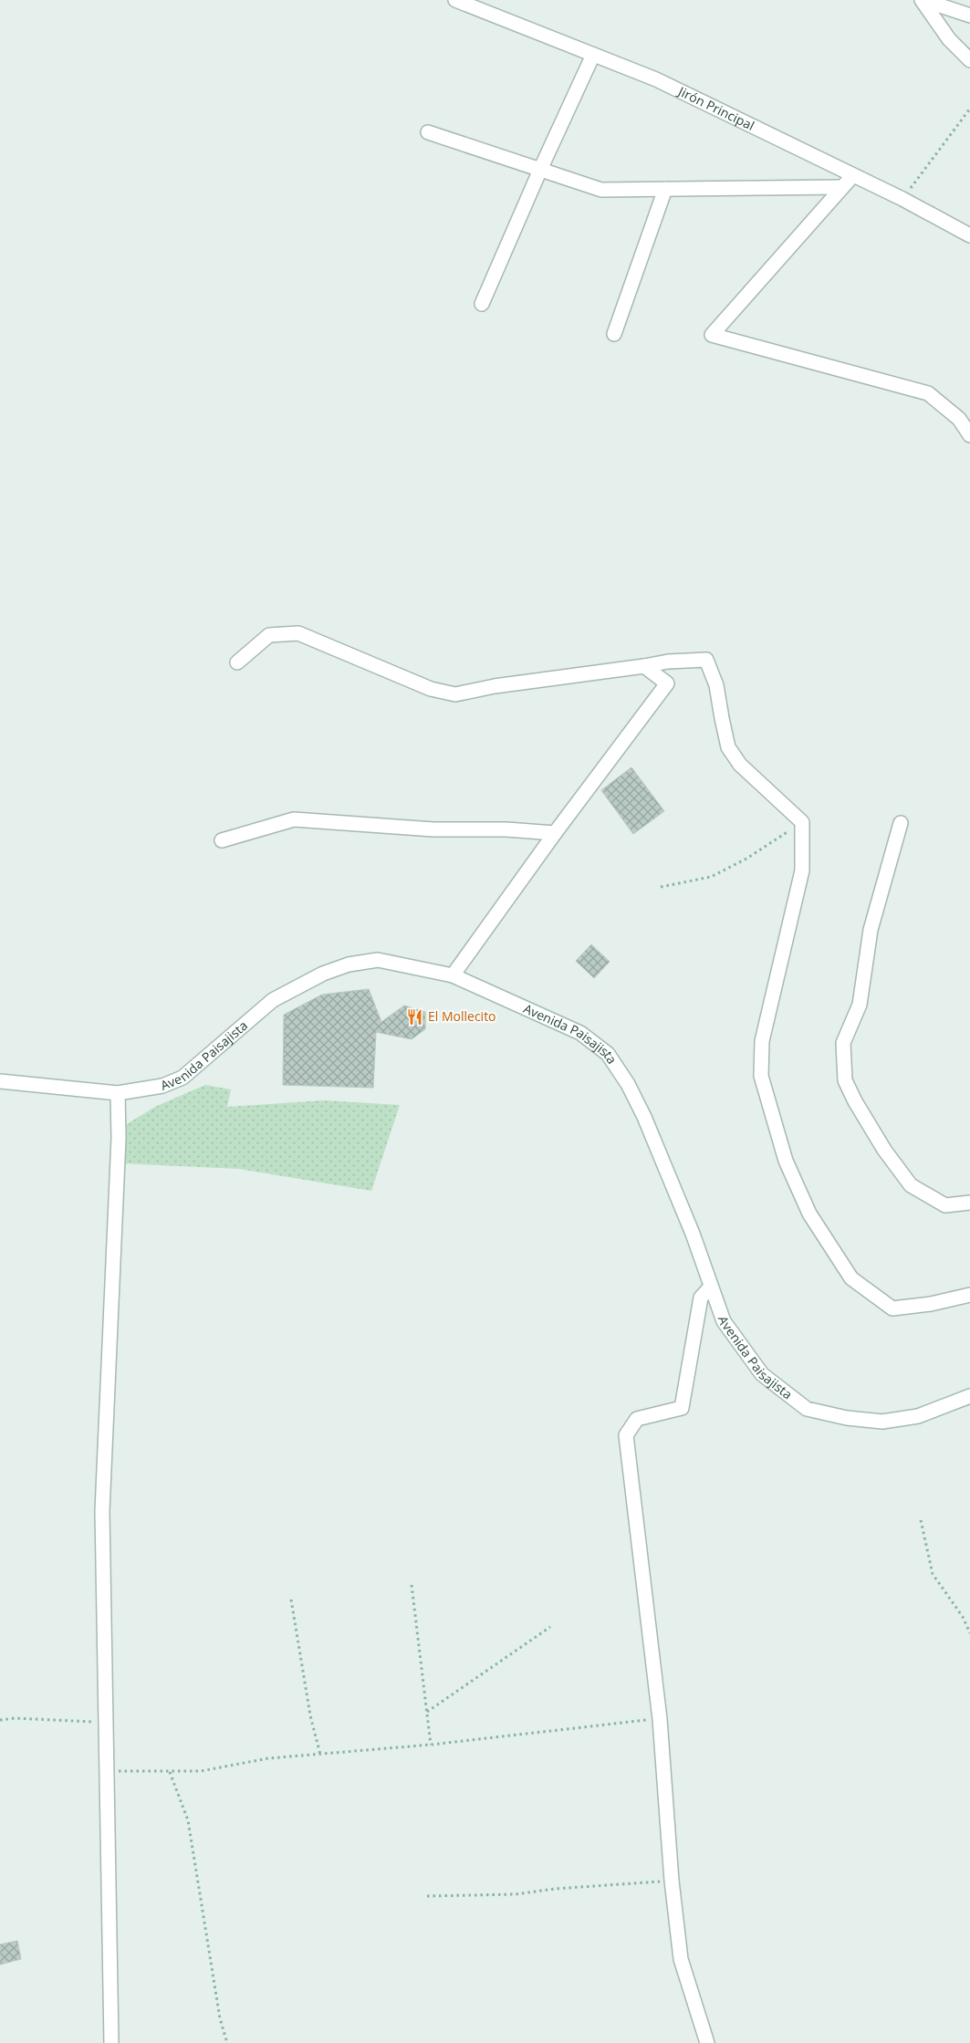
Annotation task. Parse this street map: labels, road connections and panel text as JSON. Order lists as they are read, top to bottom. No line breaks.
{"streets":{"street":["Jirón Principal","Avenida Paisajista"]},"places":{"restaurant":["El Mollecito"]}}
